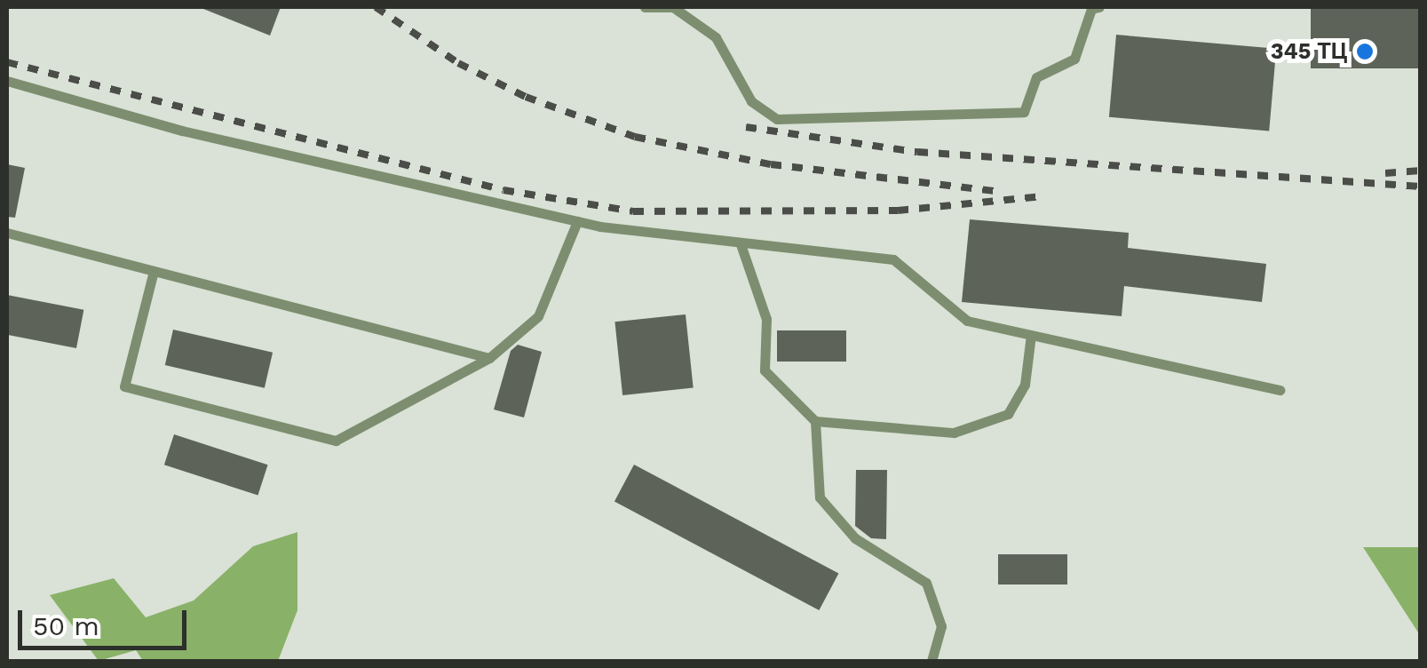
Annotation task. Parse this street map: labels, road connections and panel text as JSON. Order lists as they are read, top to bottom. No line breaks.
{"places":["345 ТЦ"],"scale_bar":"50 m"}
